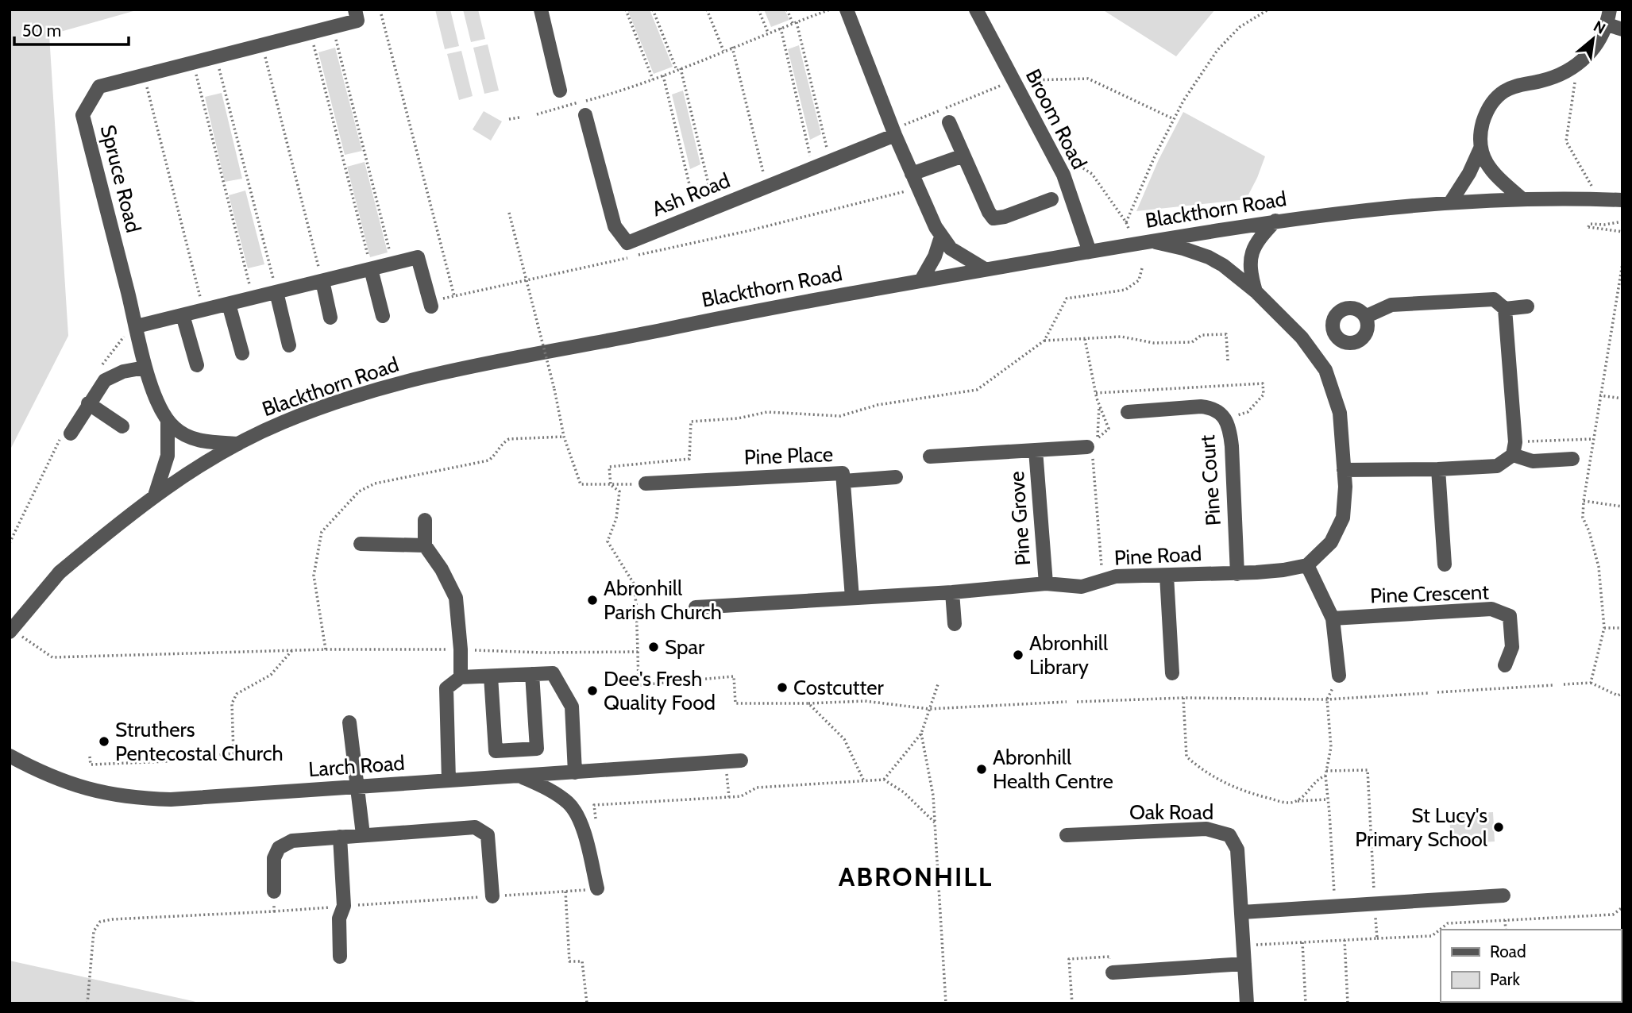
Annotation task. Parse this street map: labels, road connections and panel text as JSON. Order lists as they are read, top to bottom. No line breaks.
{"streets":{"street":["Broom Road","Spruce Road","Ash Road","Blackthorn Road","Pine Place","Pine Court","Pine Grove","Pine Road","Pine Crescent","Larch Road","Oak Road"]},"crossings":[["Broom Road","Blackthorn Road"],["Spruce Road","Blackthorn Road"],["Pine Place","Pine Road"],["Pine Court","Pine Road"],["Pine Grove","Pine Road"]],"districts":["ABRONHILL"],"places":["Abronhill Parish Church","Spar","Abronhill Library","Costcutter","Dee's Fresh Quality Food","Struthers Pentecostal Church","Abronhill Health Centre","St Lucy's Primary School"],"legend":["Road","Park"],"scale_bar":"50 m","north":"top right"}
